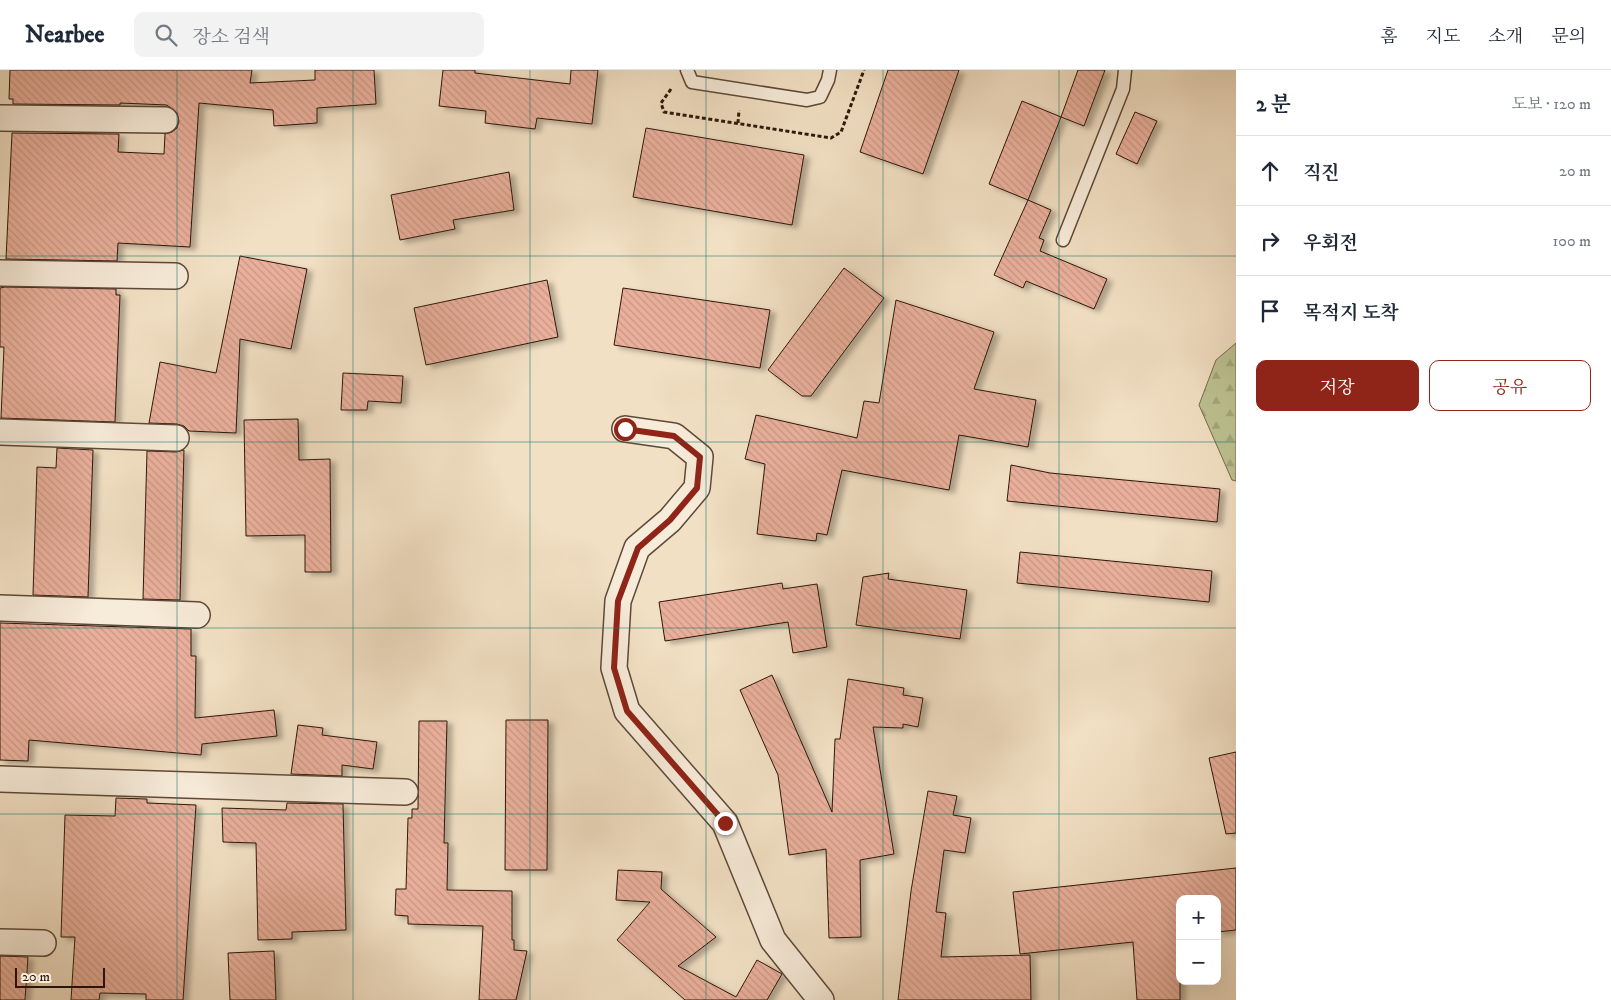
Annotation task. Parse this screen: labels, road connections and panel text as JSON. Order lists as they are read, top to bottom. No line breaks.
{"scale_bar":"20 m","page":{"header":"Nearbee","search":"장소 검색","nav":["홈","지도","소개","문의"],"heading":["2 분","도보 · 120 m"],"list":[["직진","20 m"],["우회전","100 m"],"목적지 도착"],"buttons":["저장","공유"],"map_buttons":["+","−"],"scale":"20 m"}}
